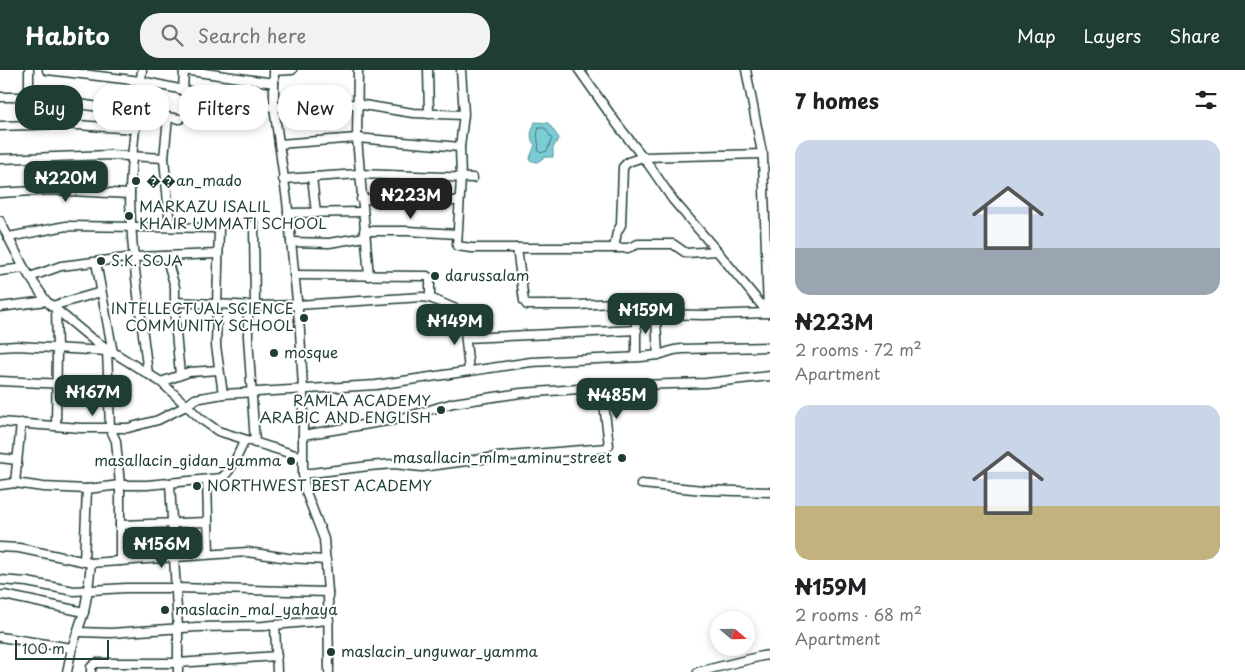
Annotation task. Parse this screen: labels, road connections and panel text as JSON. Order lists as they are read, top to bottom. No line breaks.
{"places":["��an_mado","MARKAZU ISALIL KHAIR UMMATI SCHOOL","S.K. SOJA","darussalam","INTELLECTUAL SCIENCE COMMUNITY SCHOOL","mosque","RAMLA ACADEMY ARABIC AND ENGLISH","masallacin_mlm_aminu_street","masallacin_gidan_yamma","NORTHWEST BEST ACADEMY","maslacin_mal_yahaya","maslacin_unguwar_yamma"],"scale_bar":"100 m","north":"right","page":{"header":"Habito","search":"Search here","nav":["Map","Layers","Share"],"heading":"7 homes","chip":["Buy","Rent","Filters","New"],"list":[{"name":"₦223M","note":"2 rooms · 72 m² · Apartment"},{"name":"₦159M","note":"2 rooms · 68 m² · Apartment"}],"price":["₦220M","₦223M","₦159M","₦149M","₦167M","₦485M","₦156M"],"scale":"100 m"}}
